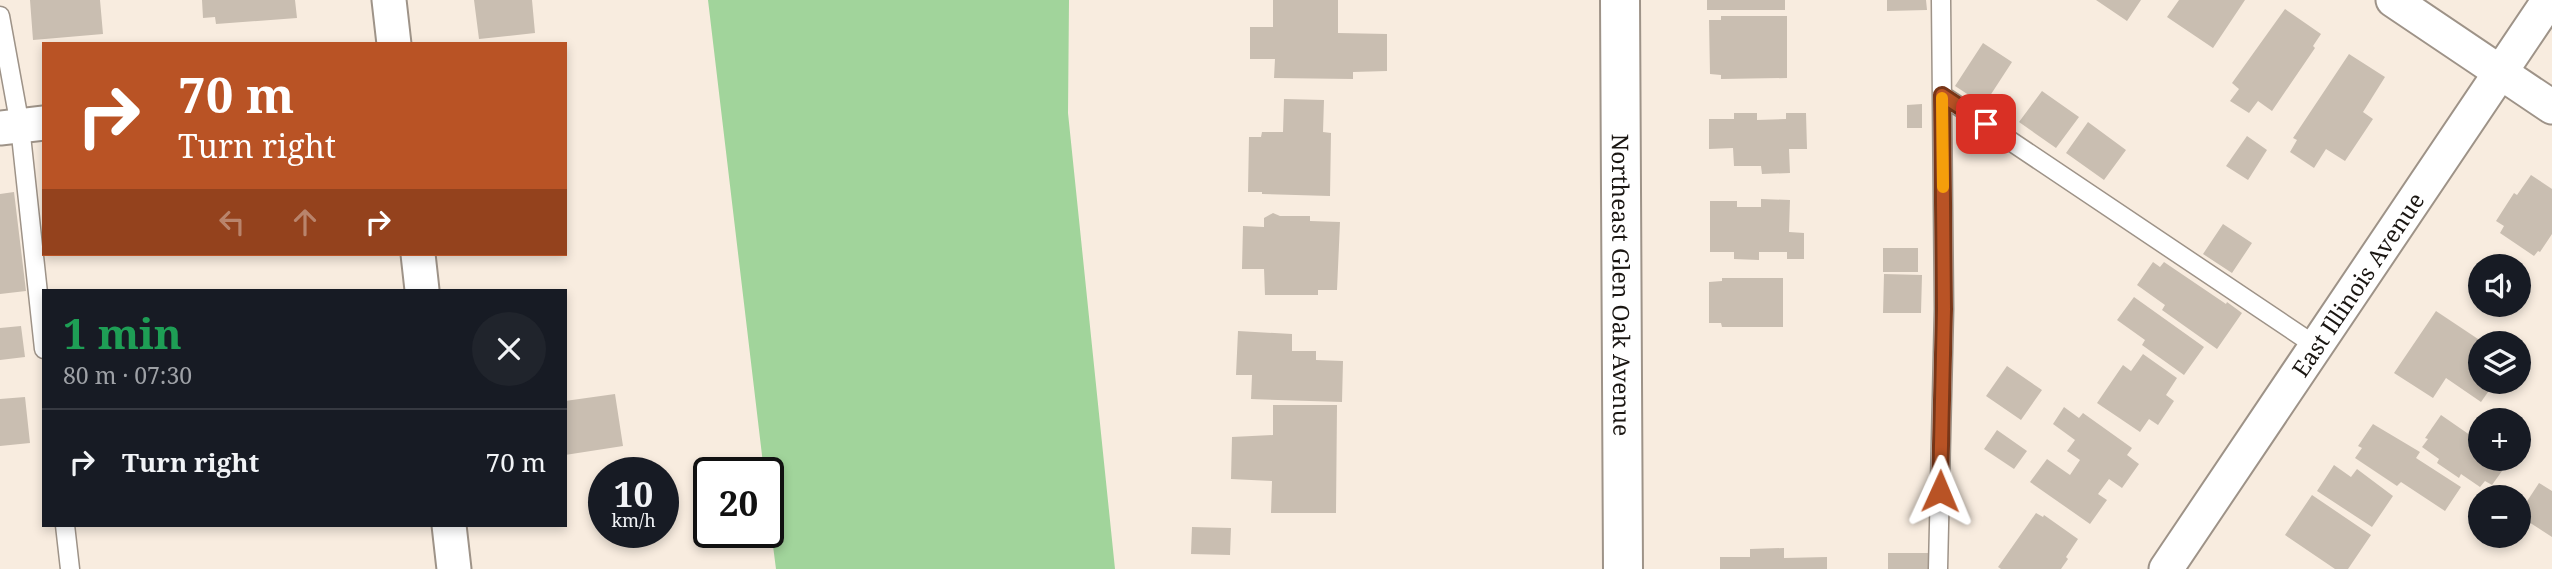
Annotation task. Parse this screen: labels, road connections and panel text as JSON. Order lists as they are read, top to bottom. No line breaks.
{"streets":{"street":["Northeast Glen Oak Avenue","East Illinois Avenue"]},"page":{"turn":["70 m","Turn right"],"map_buttons":["+","−"],"heading":["1 min","80 m · 07:30"],"list":[{"name":"Turn right","value":"70 m"}],"speed":"10 km/h","limit":"20"}}
